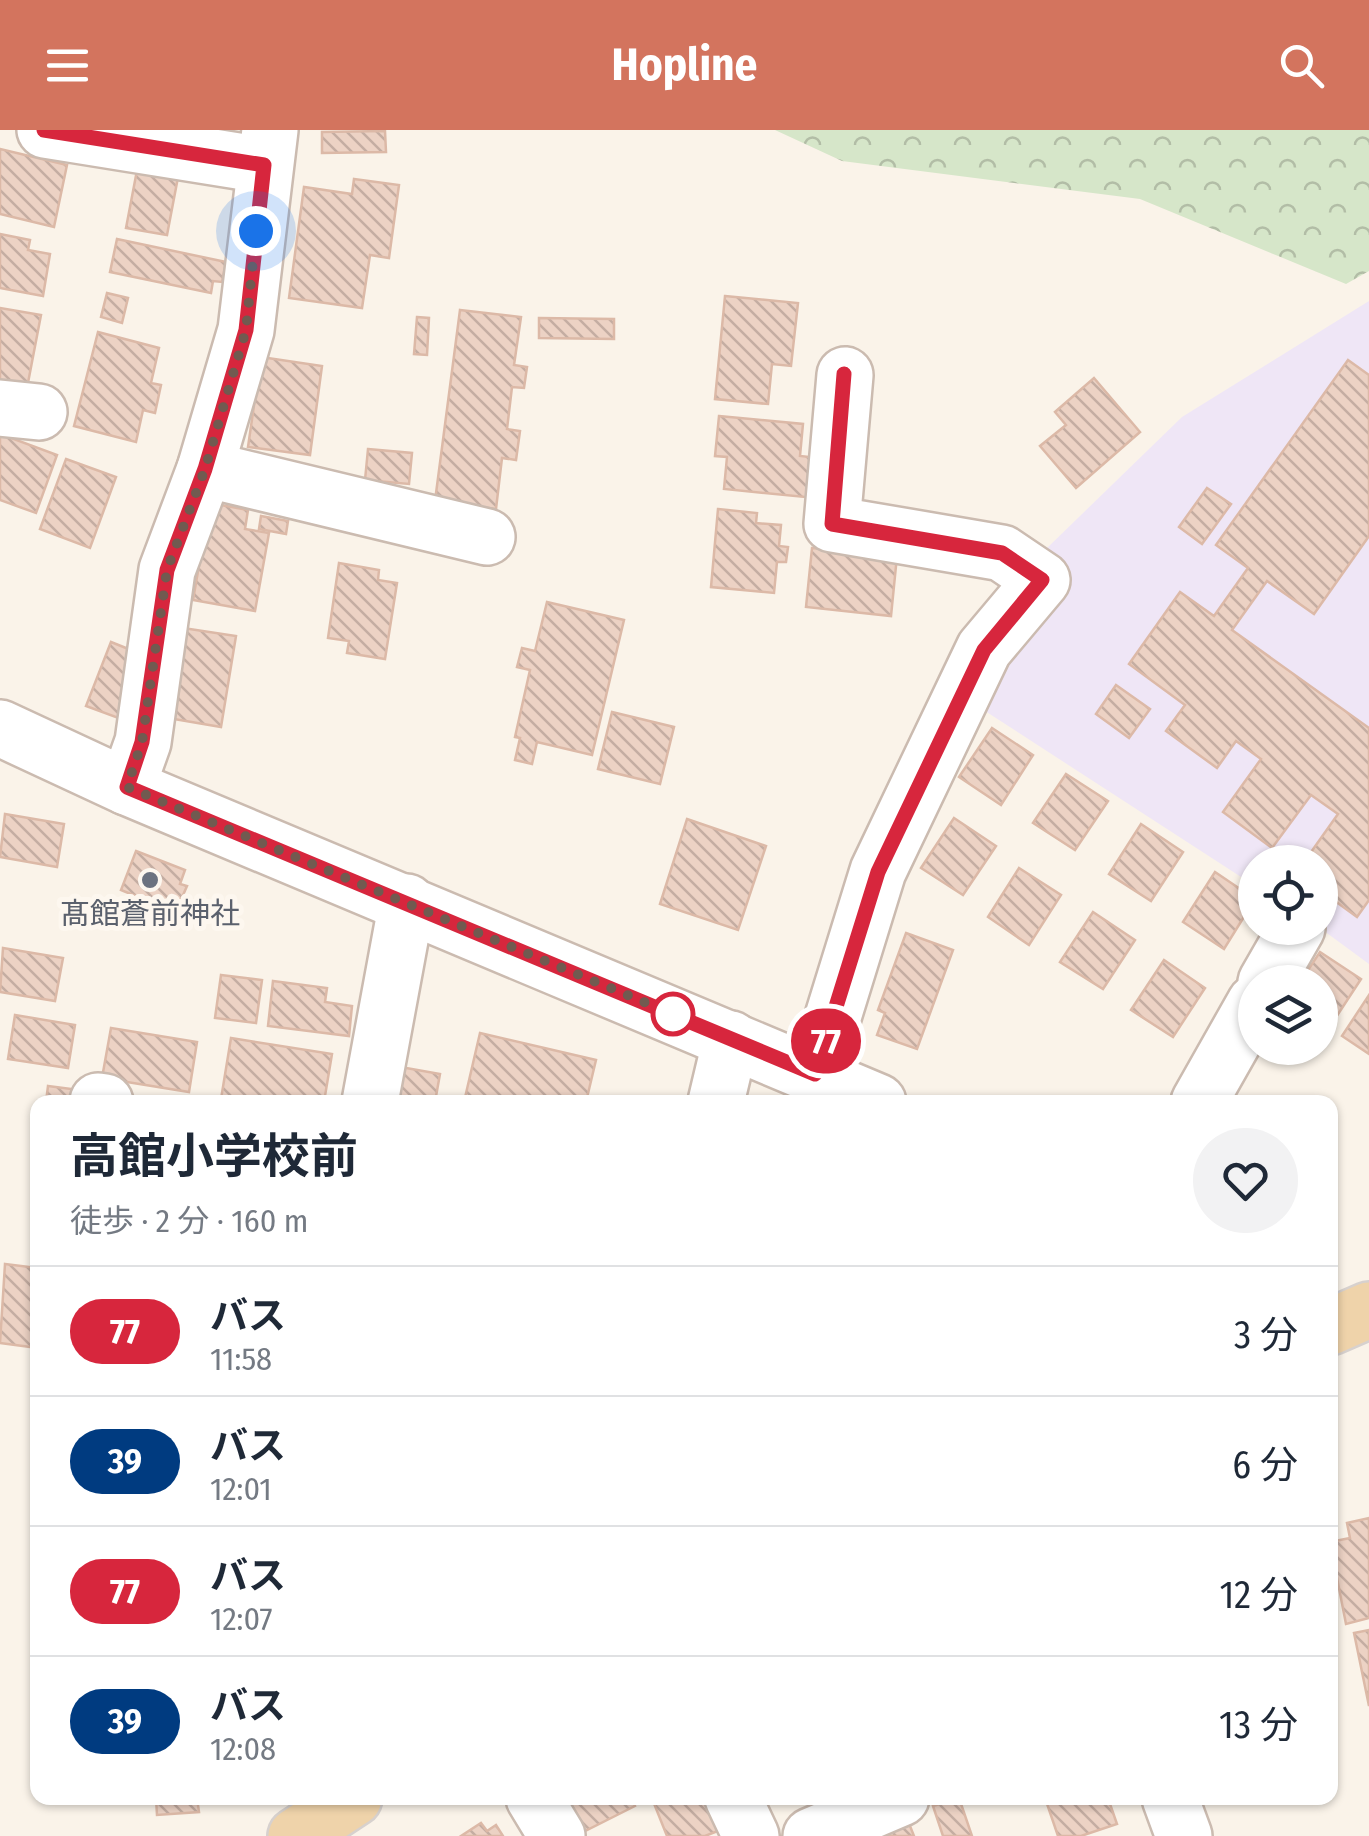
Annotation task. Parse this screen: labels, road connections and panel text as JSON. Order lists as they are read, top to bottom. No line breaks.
{"places":["髙館蒼前神社"],"lines":["bus line 77"],"page":{"header":"Hopline","on_map":"77","heading":["高館小学校前","徒歩 · 2 分 · 160 m"],"list":[{"mark":"77","name":"バス","note":"11:58","value":"3 分"},{"mark":"39","name":"バス","note":"12:01","value":"6 分"},{"mark":"77","name":"バス","note":"12:07","value":"12 分"},{"mark":"39","name":"バス","note":"12:08","value":"13 分"}]}}
